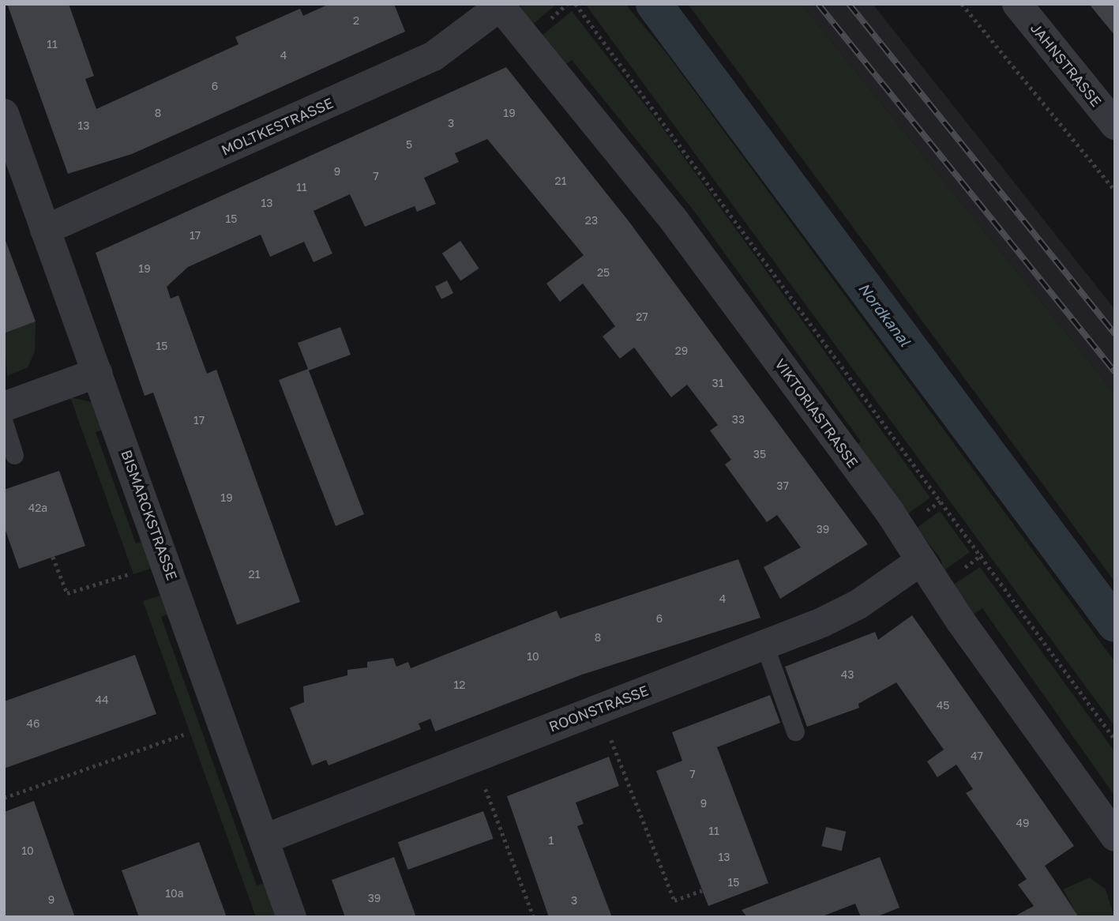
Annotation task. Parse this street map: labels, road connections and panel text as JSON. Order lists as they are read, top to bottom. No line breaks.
{"streets":{"street":["JAHNSTRASSE","MOLTKESTRASSE","VIKTORIASTRASSE","BISMARCKSTRASSE","ROONSTRASSE"]},"crossings":[["MOLTKESTRASSE","VIKTORIASTRASSE"],["MOLTKESTRASSE","BISMARCKSTRASSE"],["VIKTORIASTRASSE","ROONSTRASSE"],["BISMARCKSTRASSE","ROONSTRASSE"]],"water":["Nordkanal"],"house_numbers":["2","11","4","6","8","19","3","13","5","9","7","21","11","13","15","23","17","19","25","27","15","29","31","33","17","35","37","19","42a","39","21","4","6","8","10","43","12","44","45","46","47","7","9","49","11","1","10","13","15","10a","39","9","3"]}
